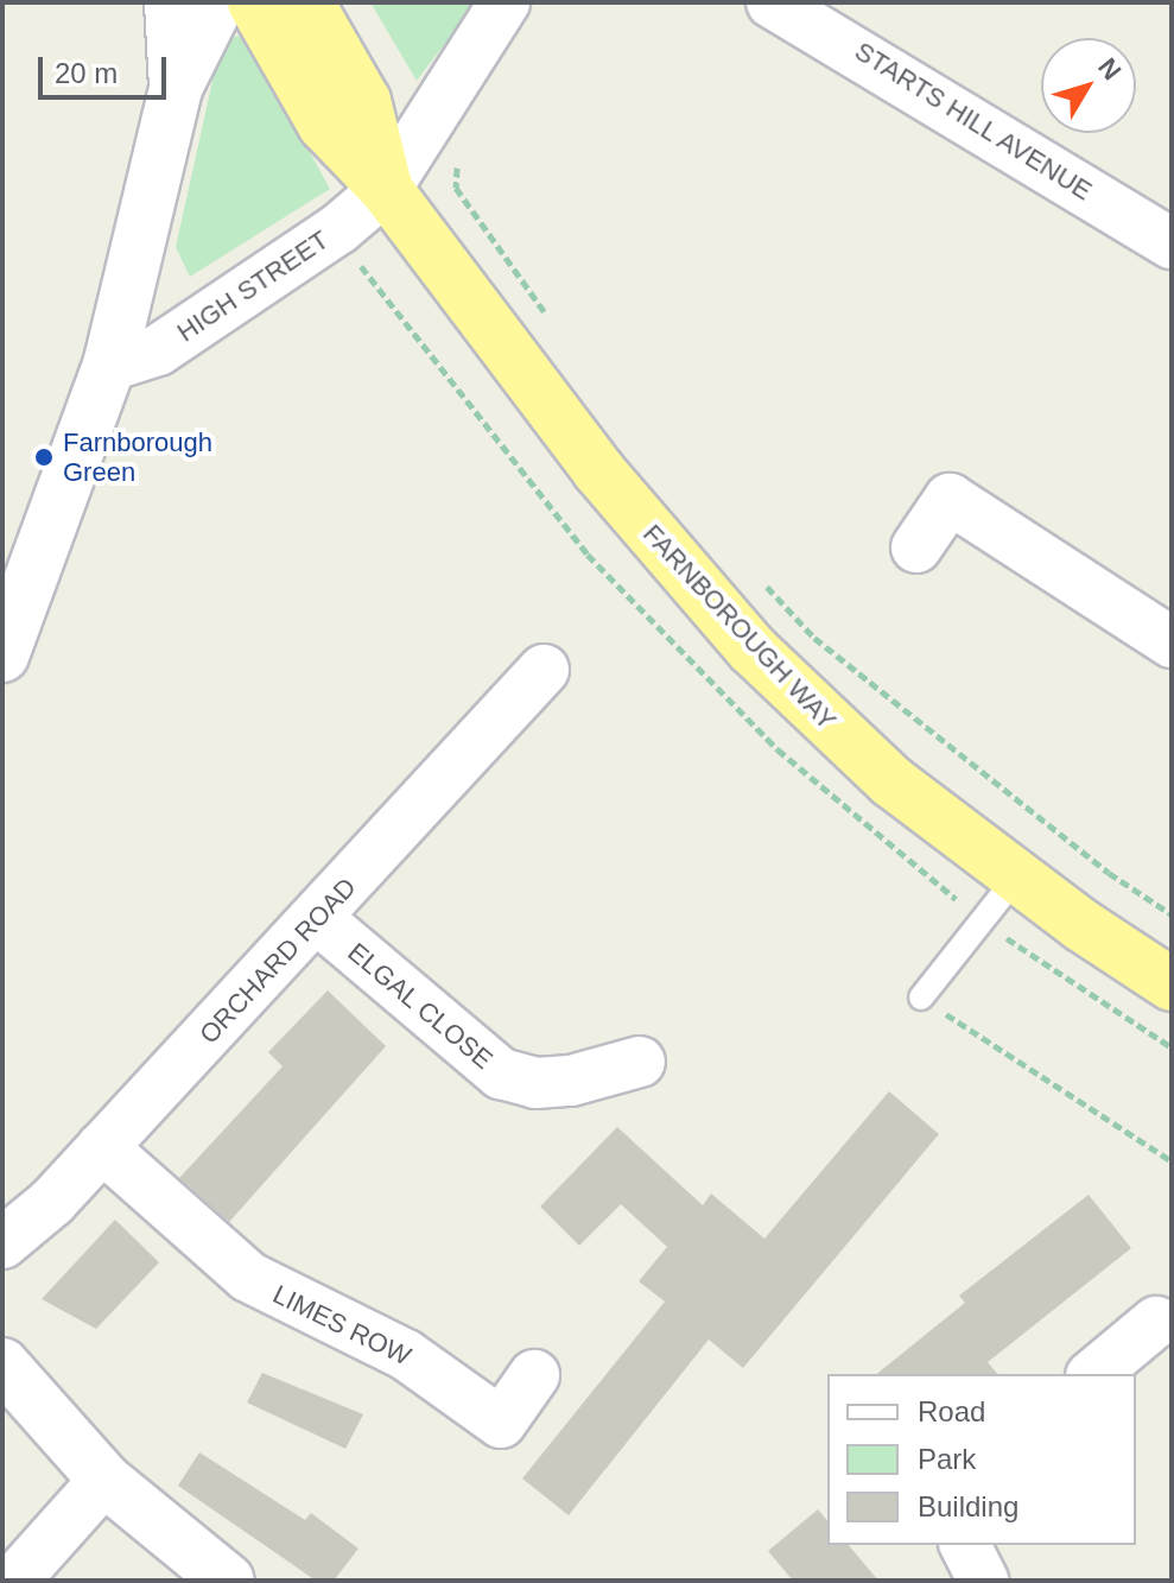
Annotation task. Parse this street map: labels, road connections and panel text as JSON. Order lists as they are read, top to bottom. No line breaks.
{"streets":{"highway":["FARNBOROUGH WAY"],"street":["STARTS HILL AVENUE","HIGH STREET","ORCHARD ROAD","ELGAL CLOSE","LIMES ROW"]},"crossings":[["HIGH STREET","FARNBOROUGH WAY"],["ORCHARD ROAD","ELGAL CLOSE"],["ORCHARD ROAD","LIMES ROW"]],"places":["Farnborough Green"],"legend":["Road","Park","Building"],"scale_bar":"20 m","north":"top right"}
